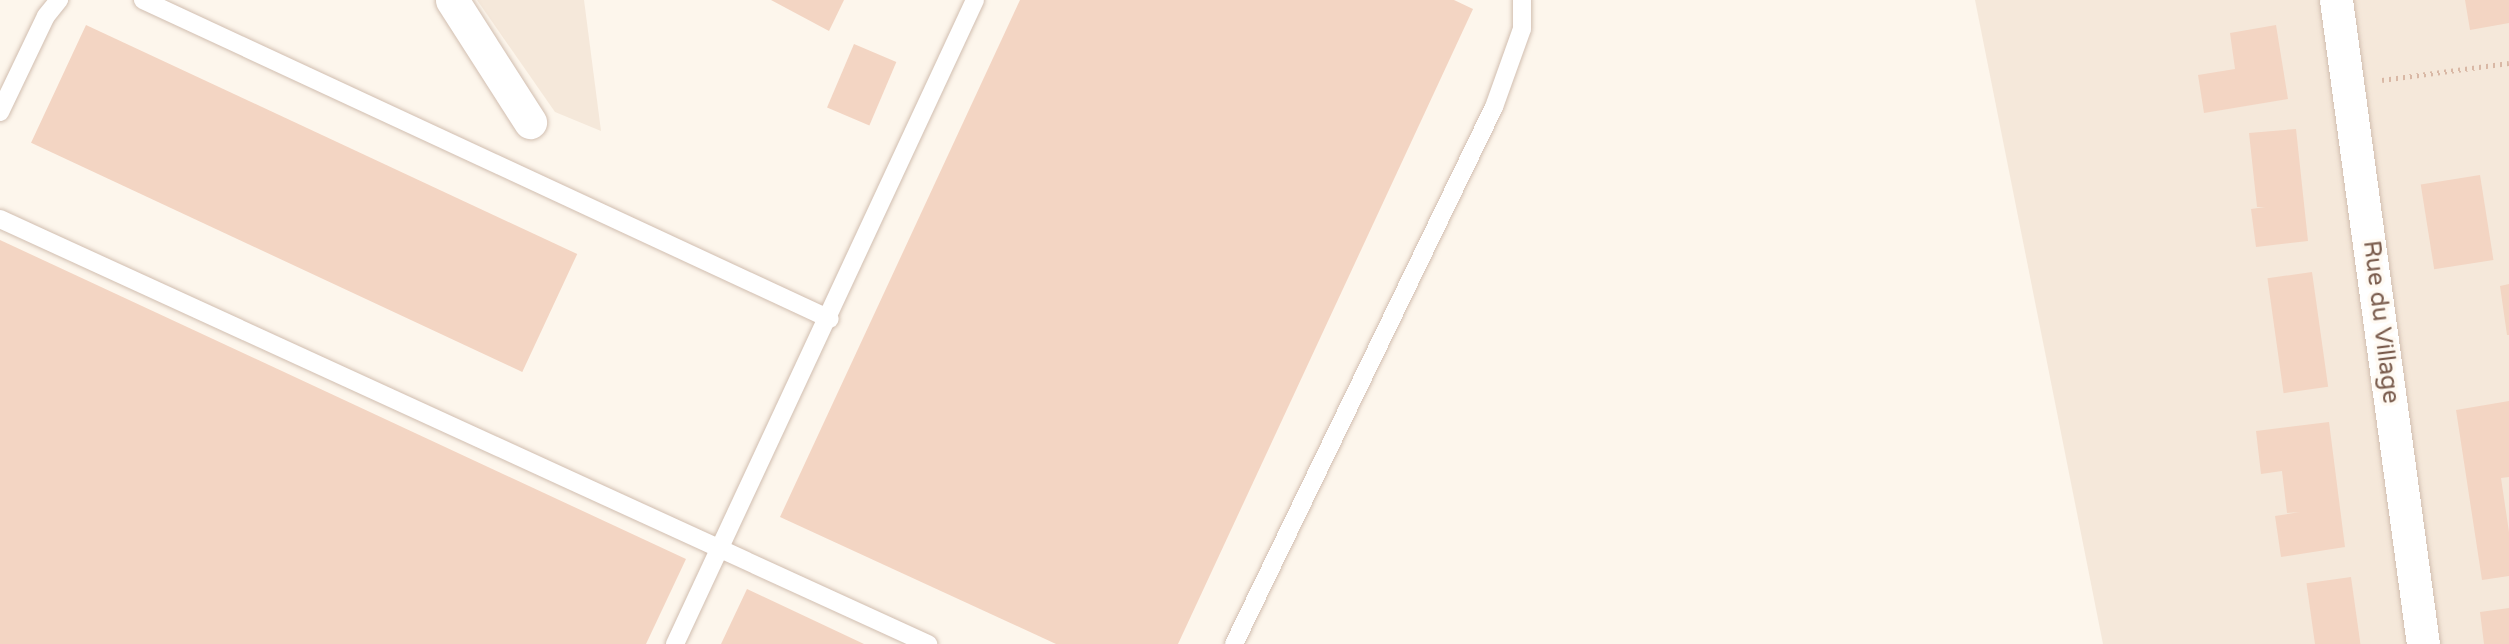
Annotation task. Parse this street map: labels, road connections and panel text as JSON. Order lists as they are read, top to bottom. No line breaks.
{"streets":{"street":["Rue du Village"]}}
